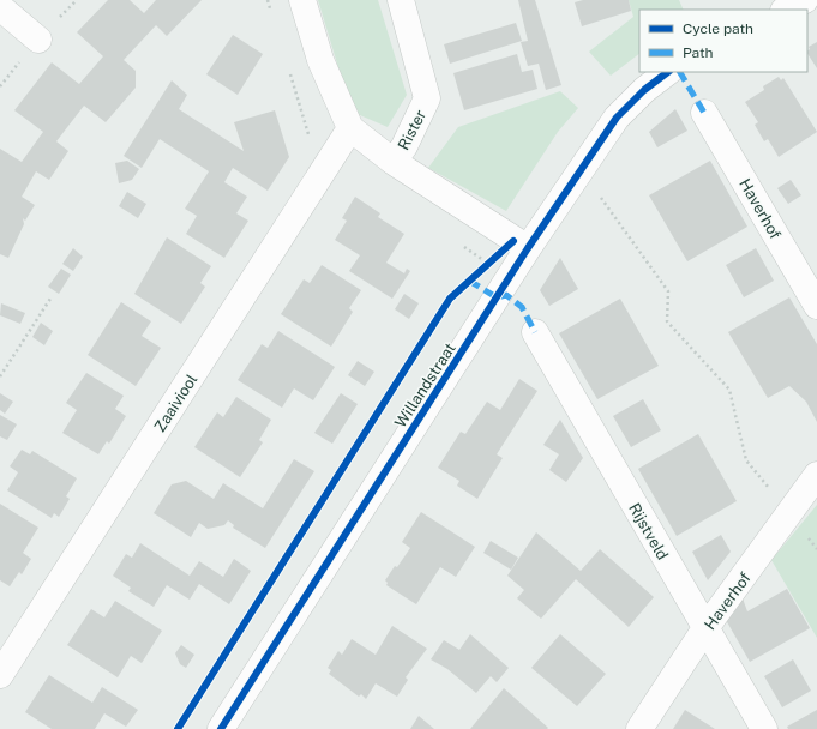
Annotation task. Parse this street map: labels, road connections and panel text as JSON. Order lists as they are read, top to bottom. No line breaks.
{"streets":{"street":["Rister","Haverhof","Willandstraat","Zaaiviool","Rijstveld"]},"crossings":[["Rister","Willandstraat"],["Haverhof","Rijstveld"]],"legend":["Cycle path","Path"]}
